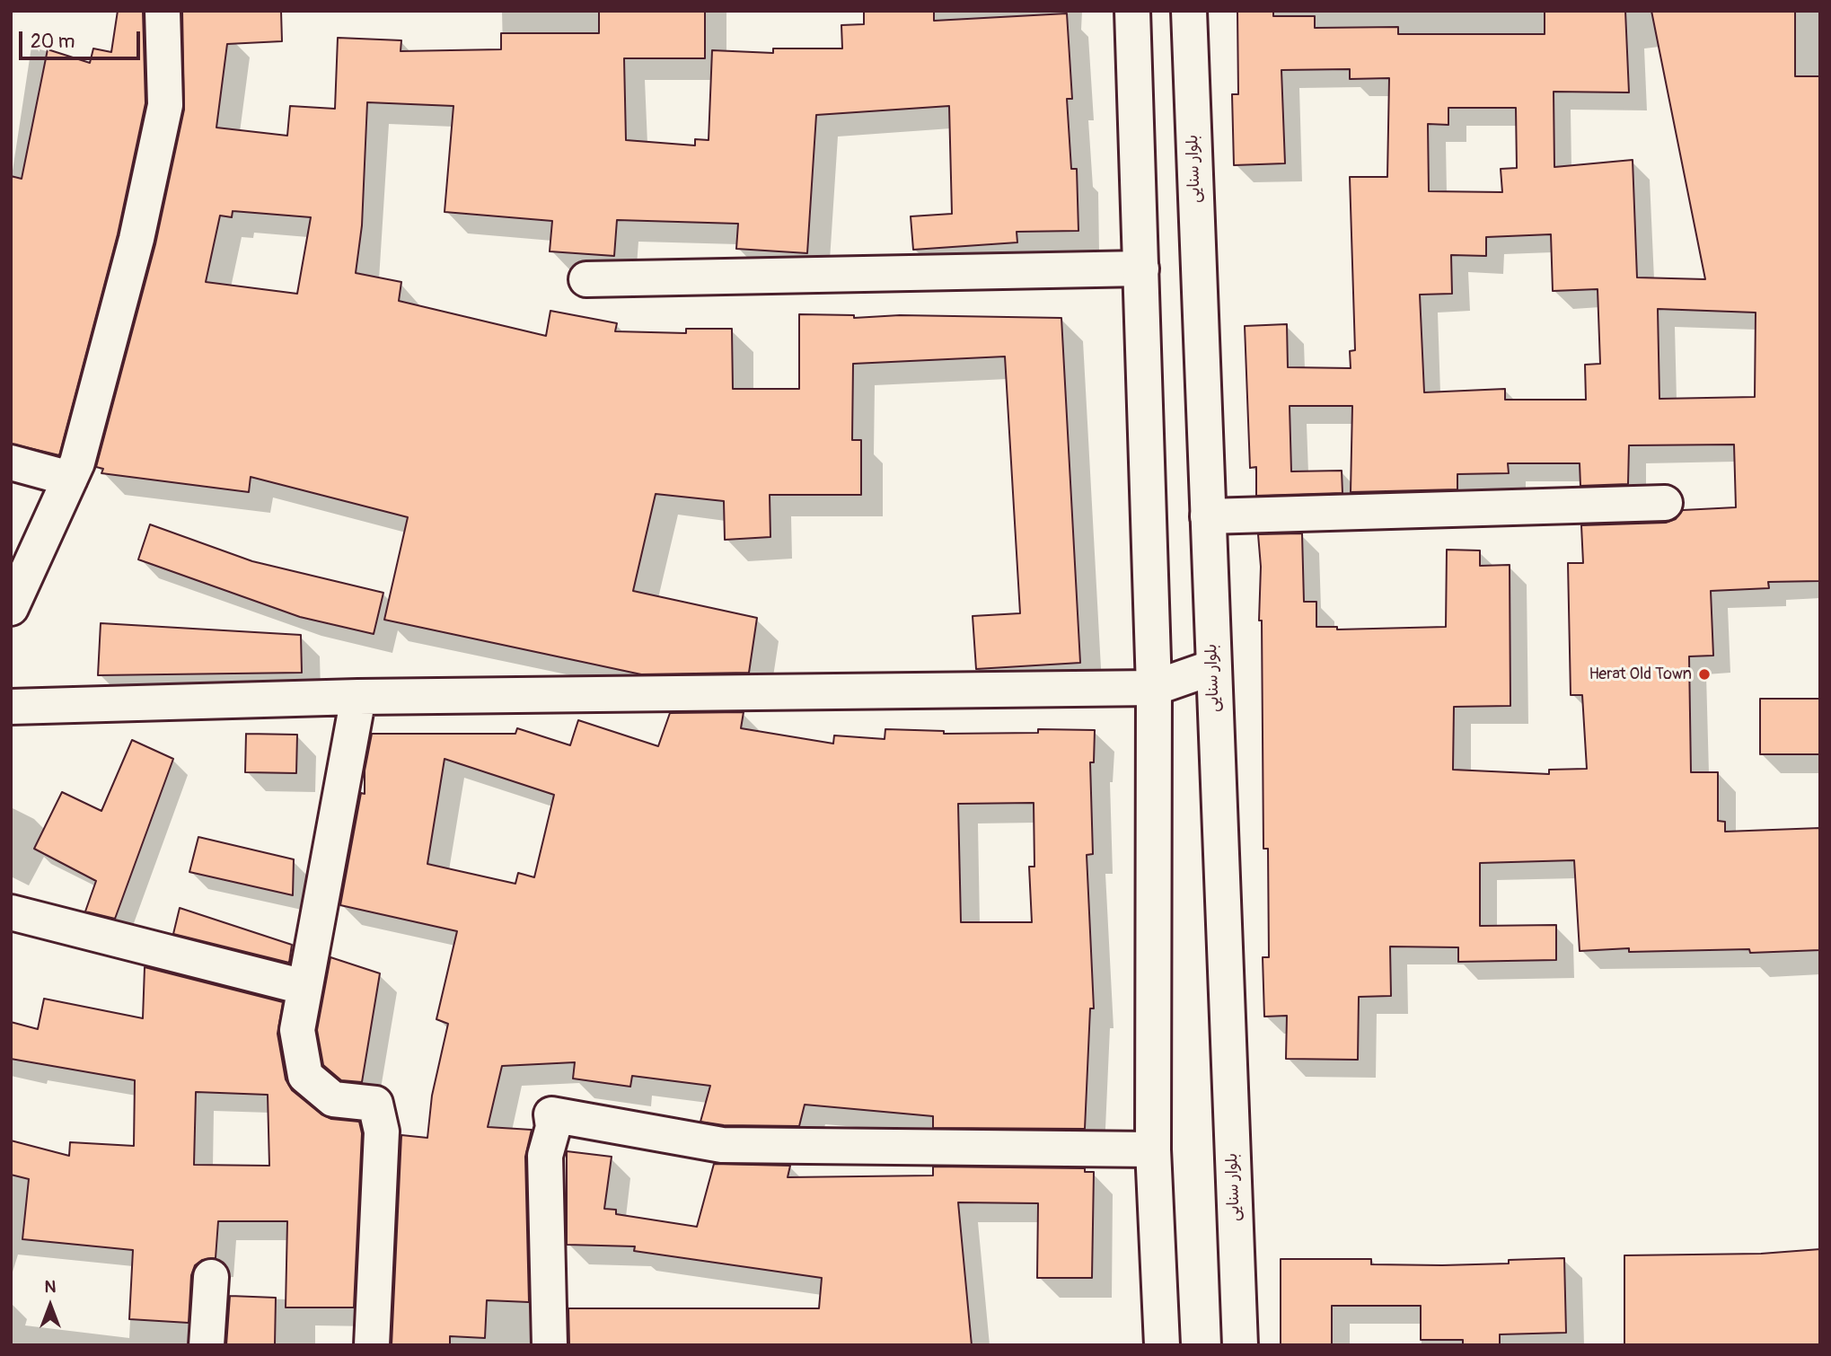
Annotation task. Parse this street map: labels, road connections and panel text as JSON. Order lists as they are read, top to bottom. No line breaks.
{"streets":{"street":["بلوار سنایی"]},"places":["Herat Old Town"],"scale_bar":"20 m","north":"top"}
